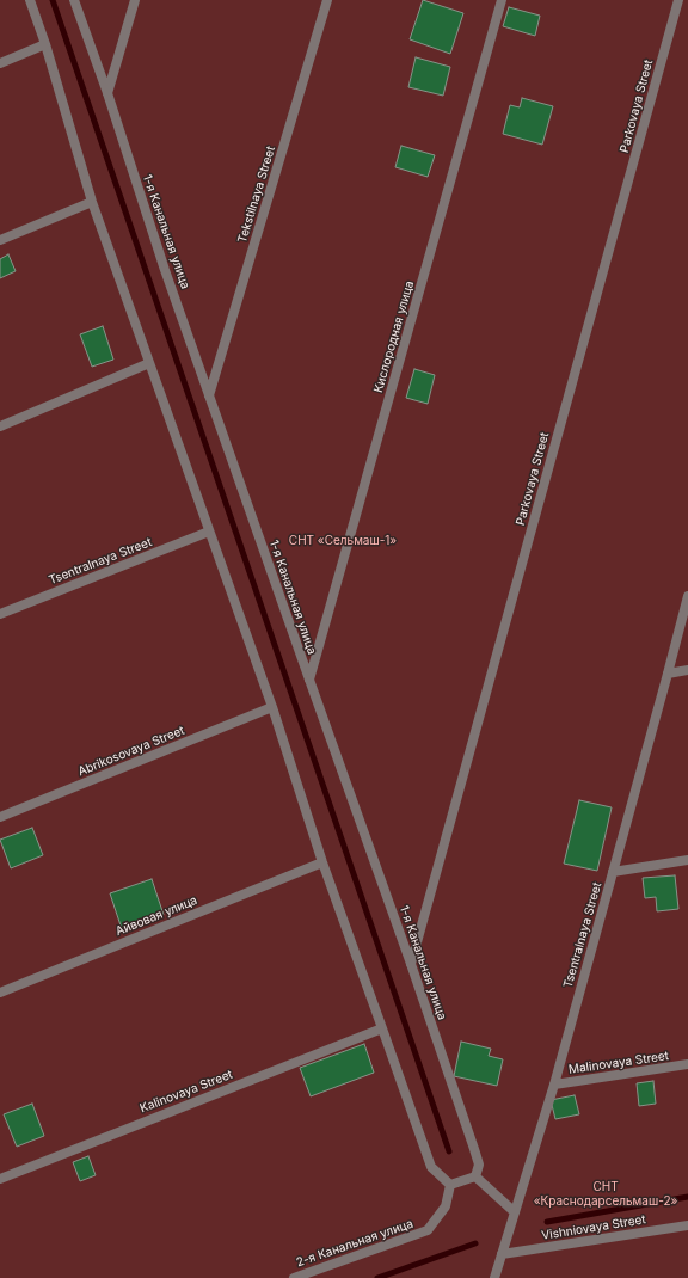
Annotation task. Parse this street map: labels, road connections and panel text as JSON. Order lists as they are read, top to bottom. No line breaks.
{"streets":{"street":["Parkovaya Street","Tekstilnaya Street","1-я Канальная улица","Кислородная улица","Tsentralnaya Street","Abrikosovaya Street","Айвовая улица","Malinovaya Street","Kalinovaya Street","Vishniovaya Street","2-я Канальная улица"]},"crossings":[["Parkovaya Street","1-я Канальная улица"],["Tekstilnaya Street","1-я Канальная улица"],["1-я Канальная улица","Кислородная улица"],["Tsentralnaya Street","Malinovaya Street"],["Tsentralnaya Street","Vishniovaya Street"]],"parks":["СНТ «Сельмаш-1»","СНТ «Краснодарсельмаш-2»"]}
